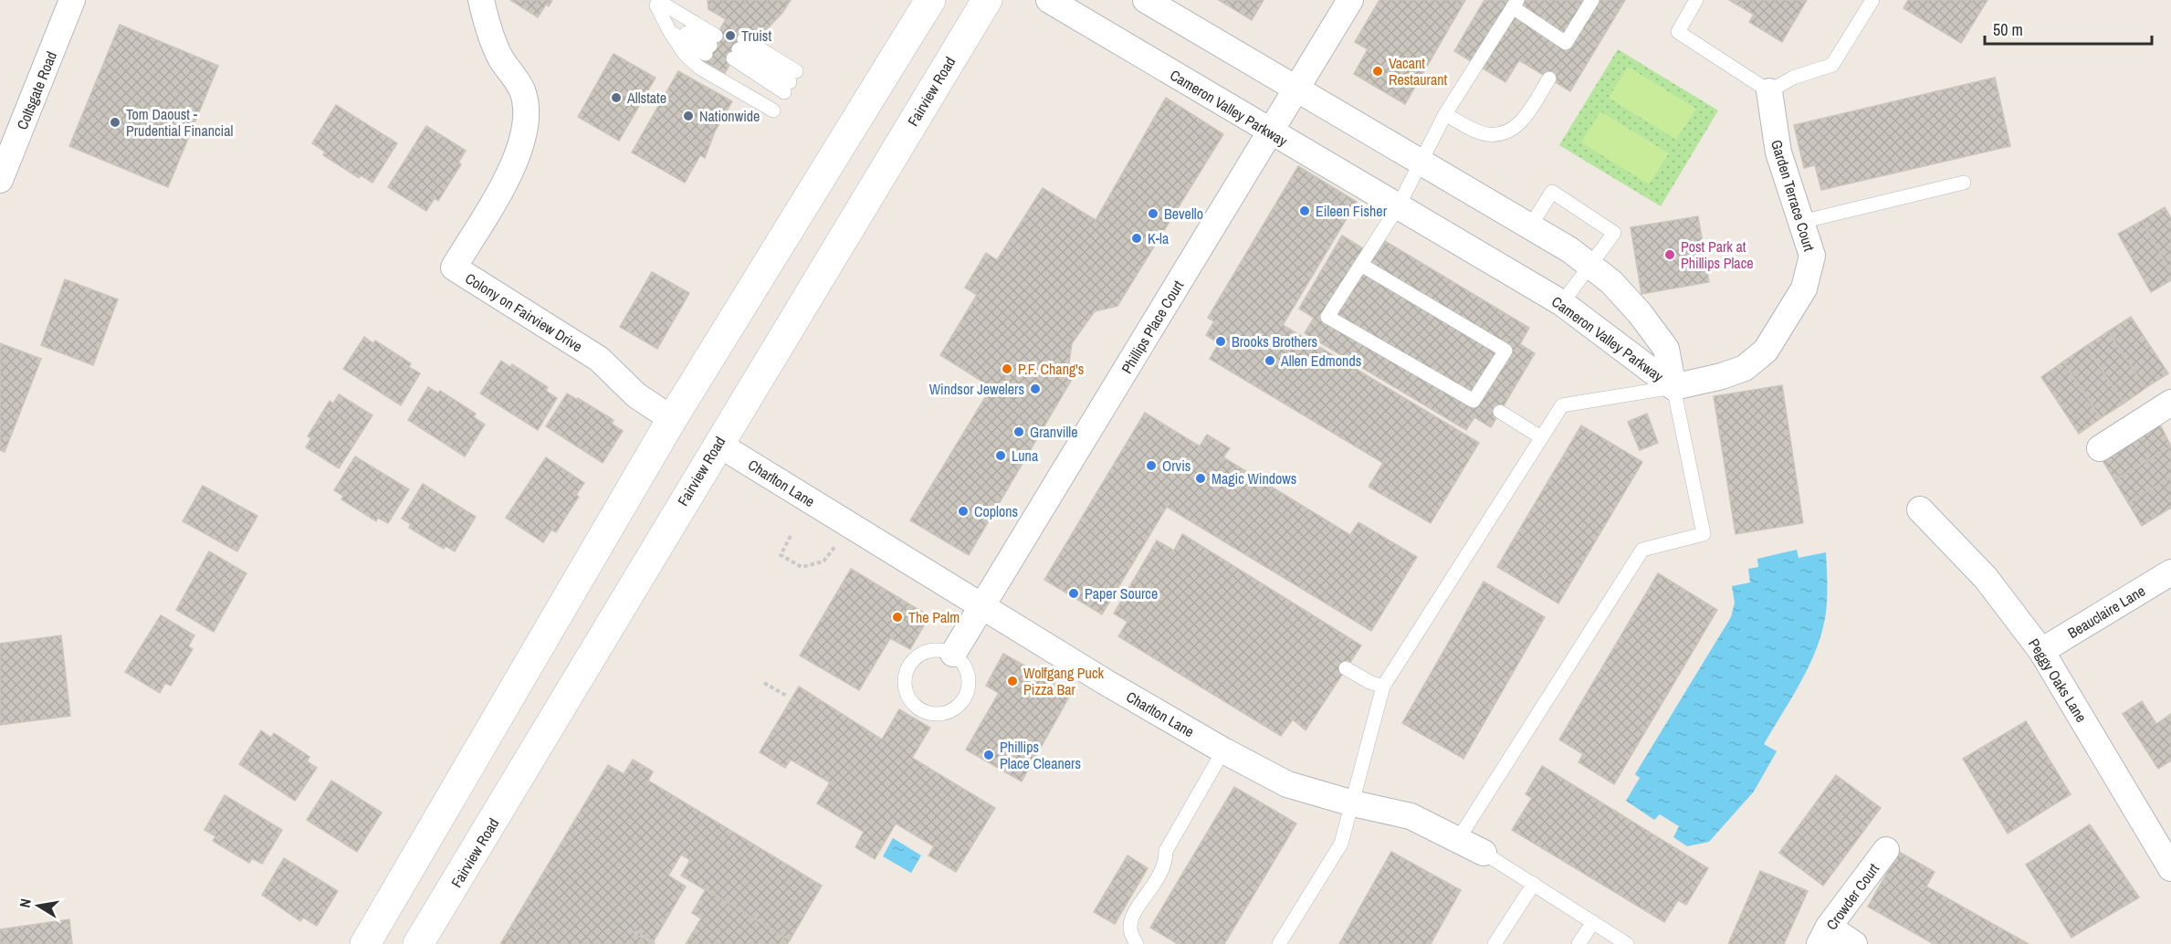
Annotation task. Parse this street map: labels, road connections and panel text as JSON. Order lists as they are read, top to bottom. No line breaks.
{"streets":{"main road":["Fairview Road"],"street":["Coltsgate Road","Cameron Valley Parkway","Garden Terrace Court","Colony on Fairview Drive","Phillips Place Court","Charlton Lane","Beauclaire Lane","Peggy Oaks Lane","Crowder Court"]},"crossings":[["Fairview Road","Charlton Lane"],["Cameron Valley Parkway","Garden Terrace Court"],["Cameron Valley Parkway","Phillips Place Court"],["Phillips Place Court","Charlton Lane"],["Beauclaire Lane","Peggy Oaks Lane"]],"places":["Truist","Vacant Restaurant","Allstate","Nationwide","Tom Daoust - Prudential Financial","Eileen Fisher","Bevello","K-la","Post Park at Phillips Place","Brooks Brothers","Allen Edmonds","P.F. Chang's","Windsor Jewelers","Granville","Luna","Orvis","Magic Windows","Coplons","Paper Source","The Palm","Wolfgang Puck Pizza Bar","Phillips Place Cleaners"],"scale_bar":"50 m","north":"left"}
